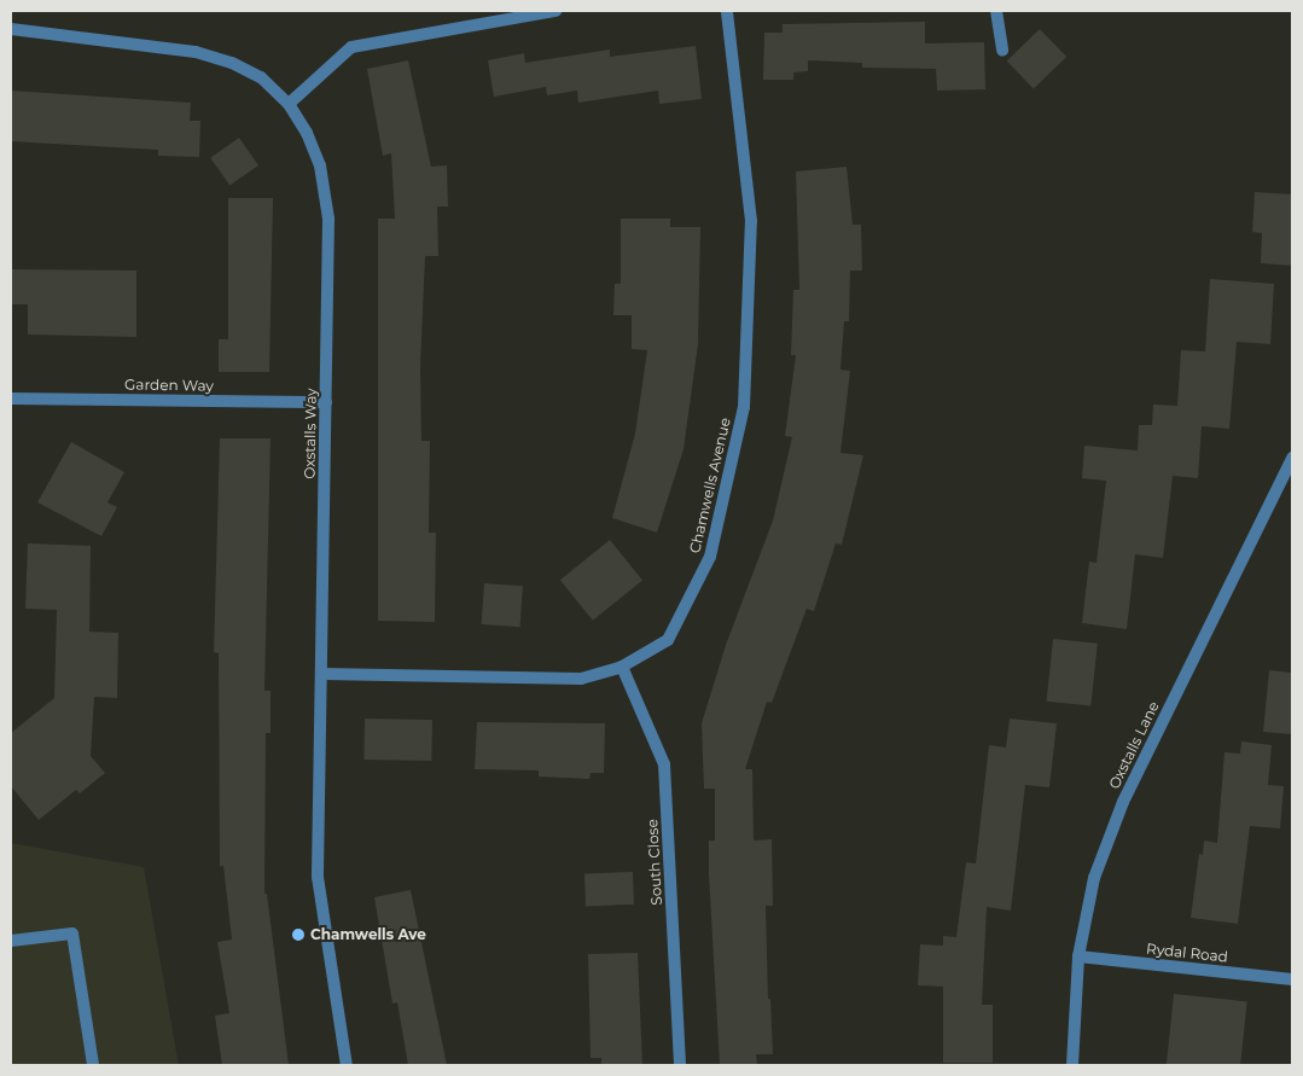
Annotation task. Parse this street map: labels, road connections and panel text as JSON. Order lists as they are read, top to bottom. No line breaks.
{"streets":{"street":["Garden Way","Oxstalls Way","Chamwells Avenue","Oxstalls Lane","South Close","Rydal Road"]},"crossings":[["Garden Way","Oxstalls Way"],["Oxstalls Way","Chamwells Avenue"],["Chamwells Avenue","South Close"],["Oxstalls Lane","Rydal Road"]],"places":["Chamwells Ave"]}
